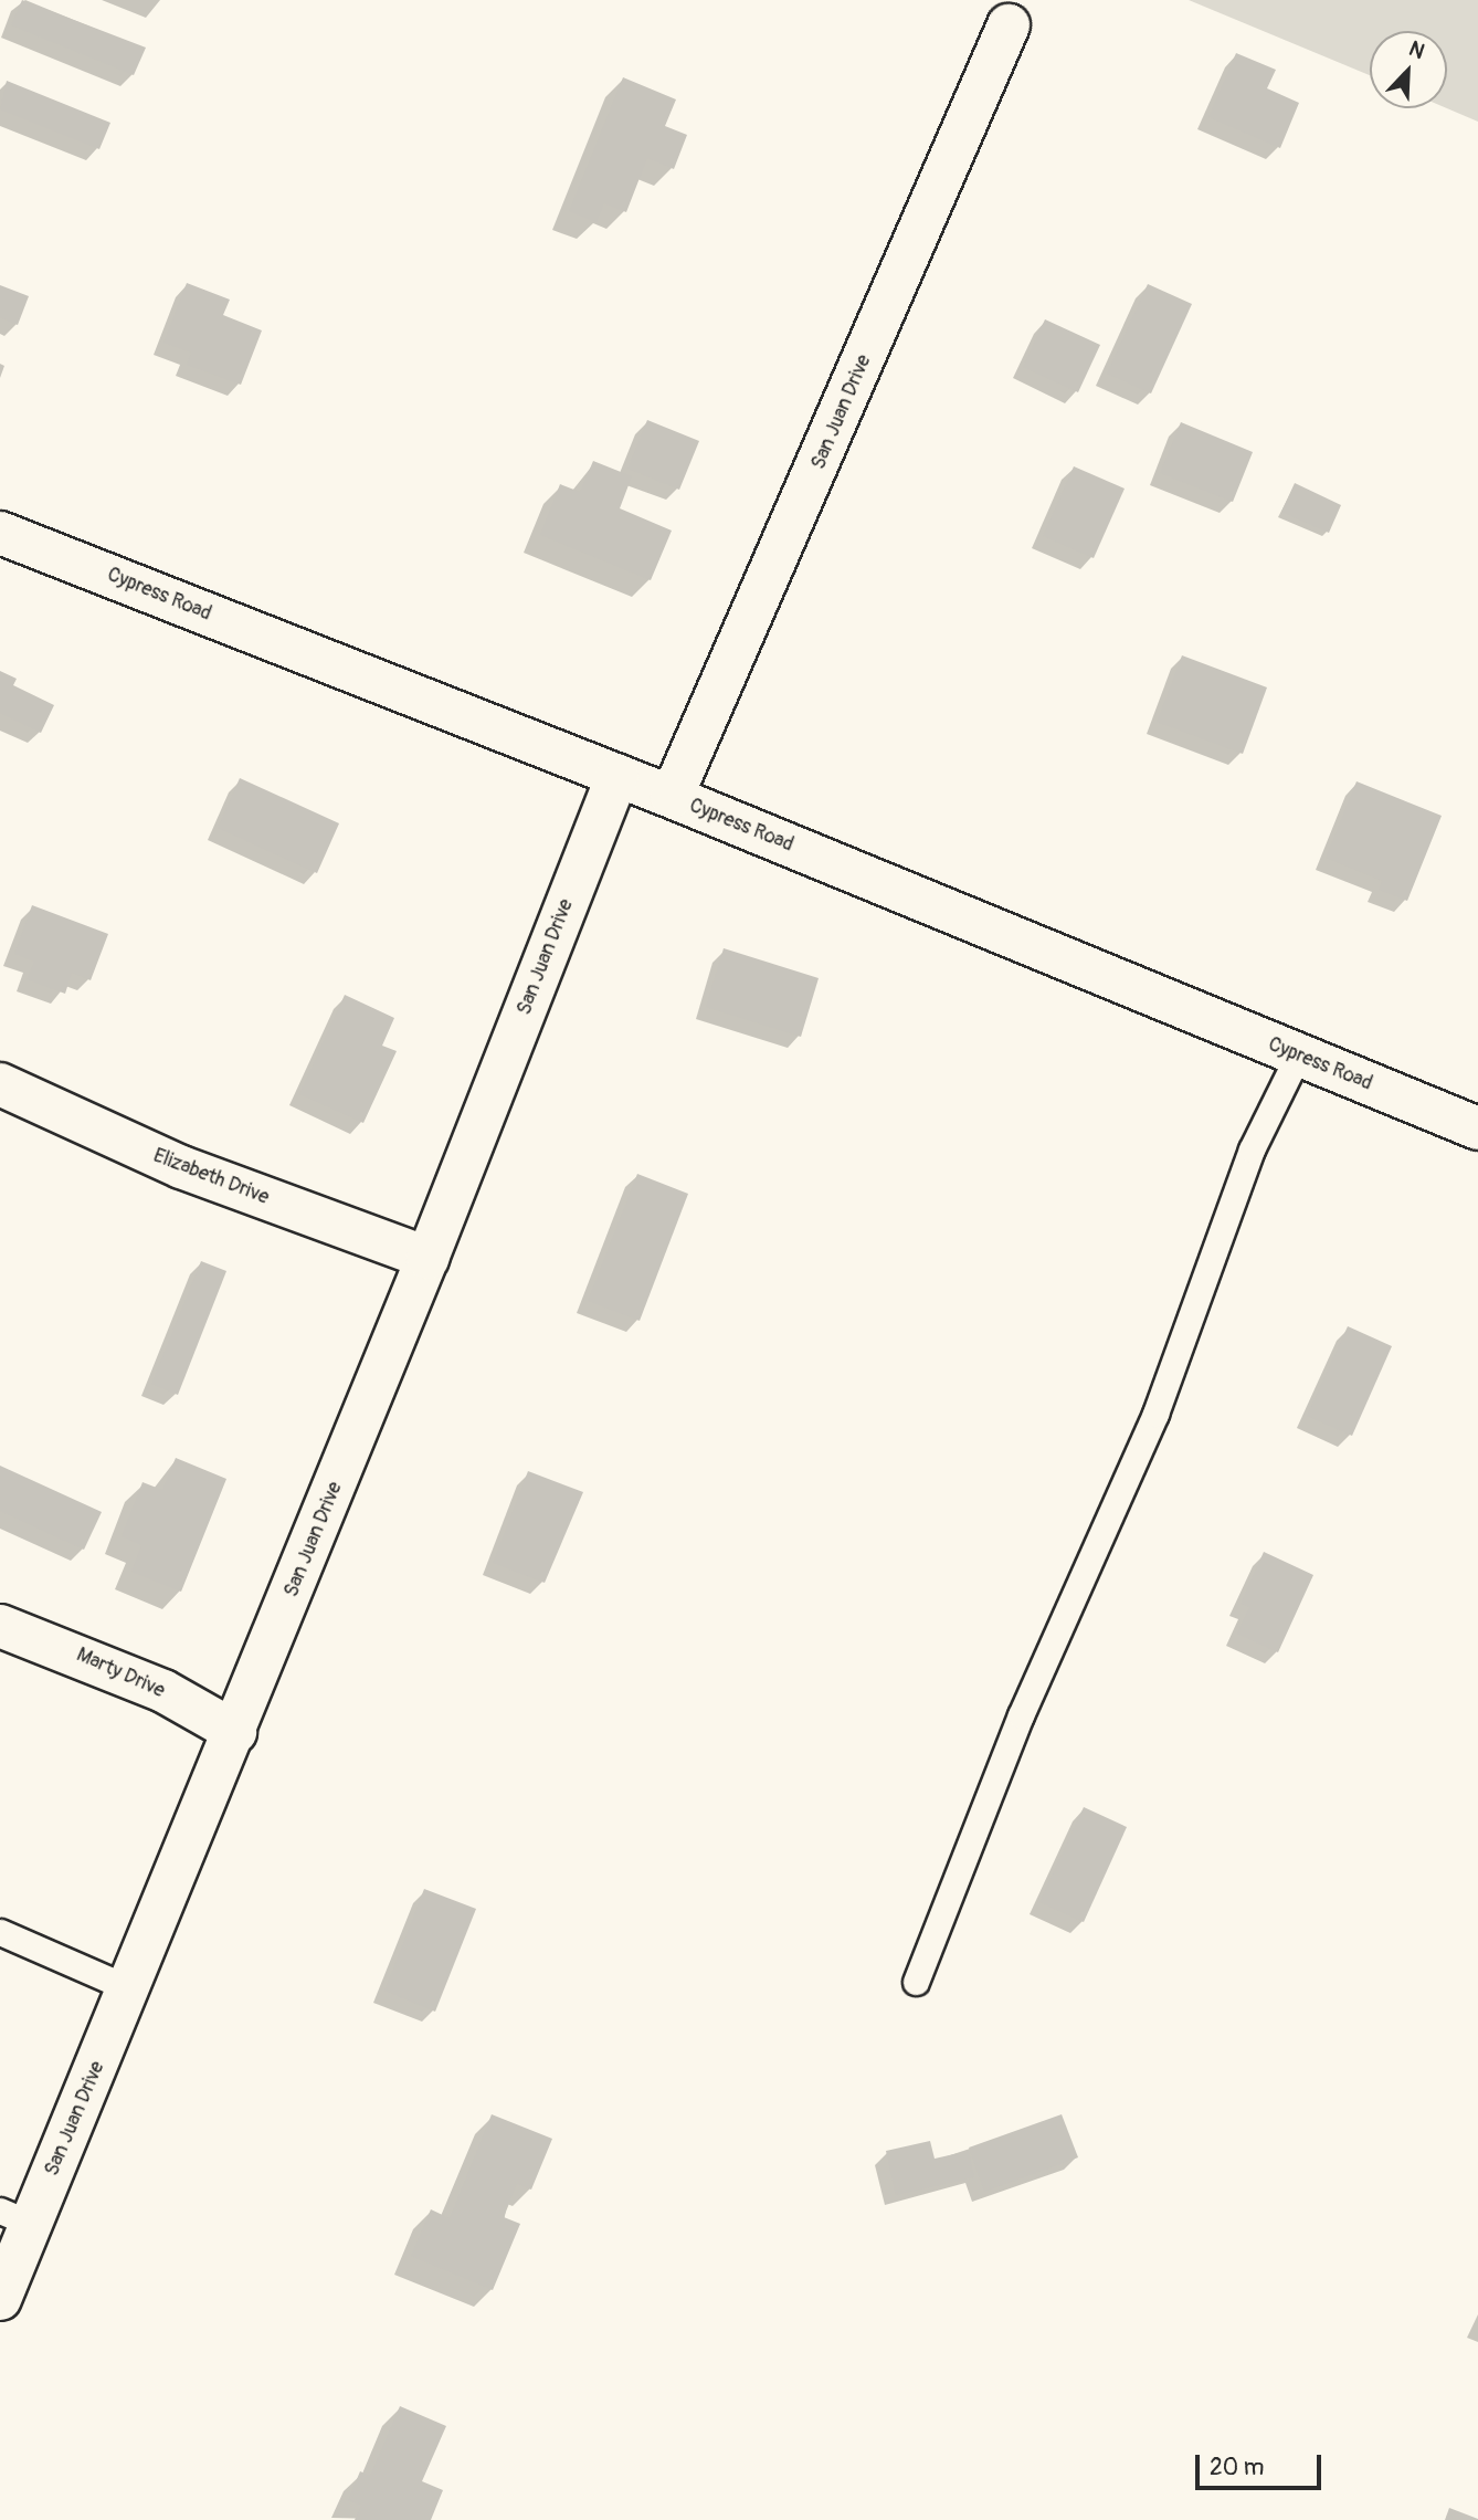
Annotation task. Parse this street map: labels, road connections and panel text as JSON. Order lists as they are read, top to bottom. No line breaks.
{"streets":{"street":["San Juan Drive","Cypress Road","Elizabeth Drive","Marty Drive"]},"crossings":[["San Juan Drive","Cypress Road"],["San Juan Drive","Elizabeth Drive"],["San Juan Drive","Marty Drive"]],"scale_bar":"20 m","north":"top right"}
